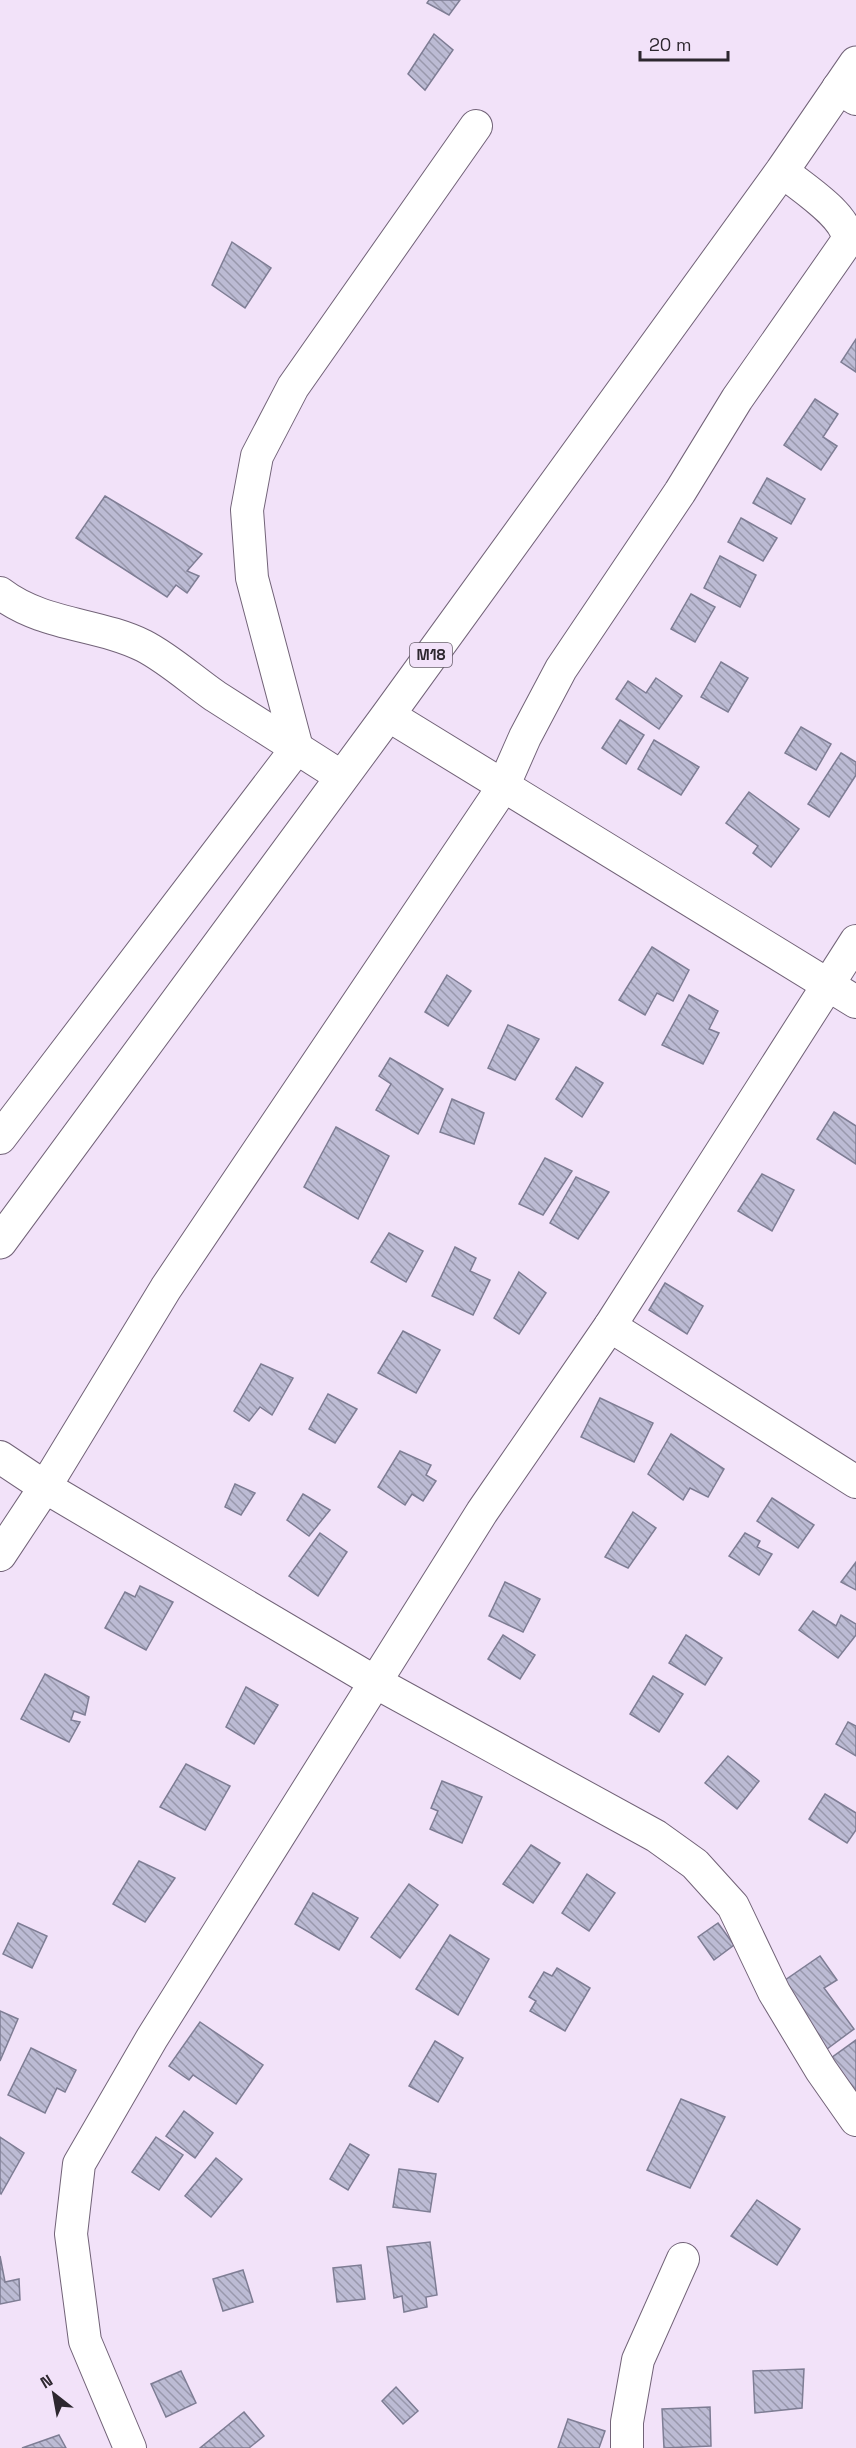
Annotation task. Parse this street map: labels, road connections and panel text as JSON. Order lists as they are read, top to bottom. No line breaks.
{"streets":{"main road":["M18"]},"scale_bar":"20 m","north":"top left"}
